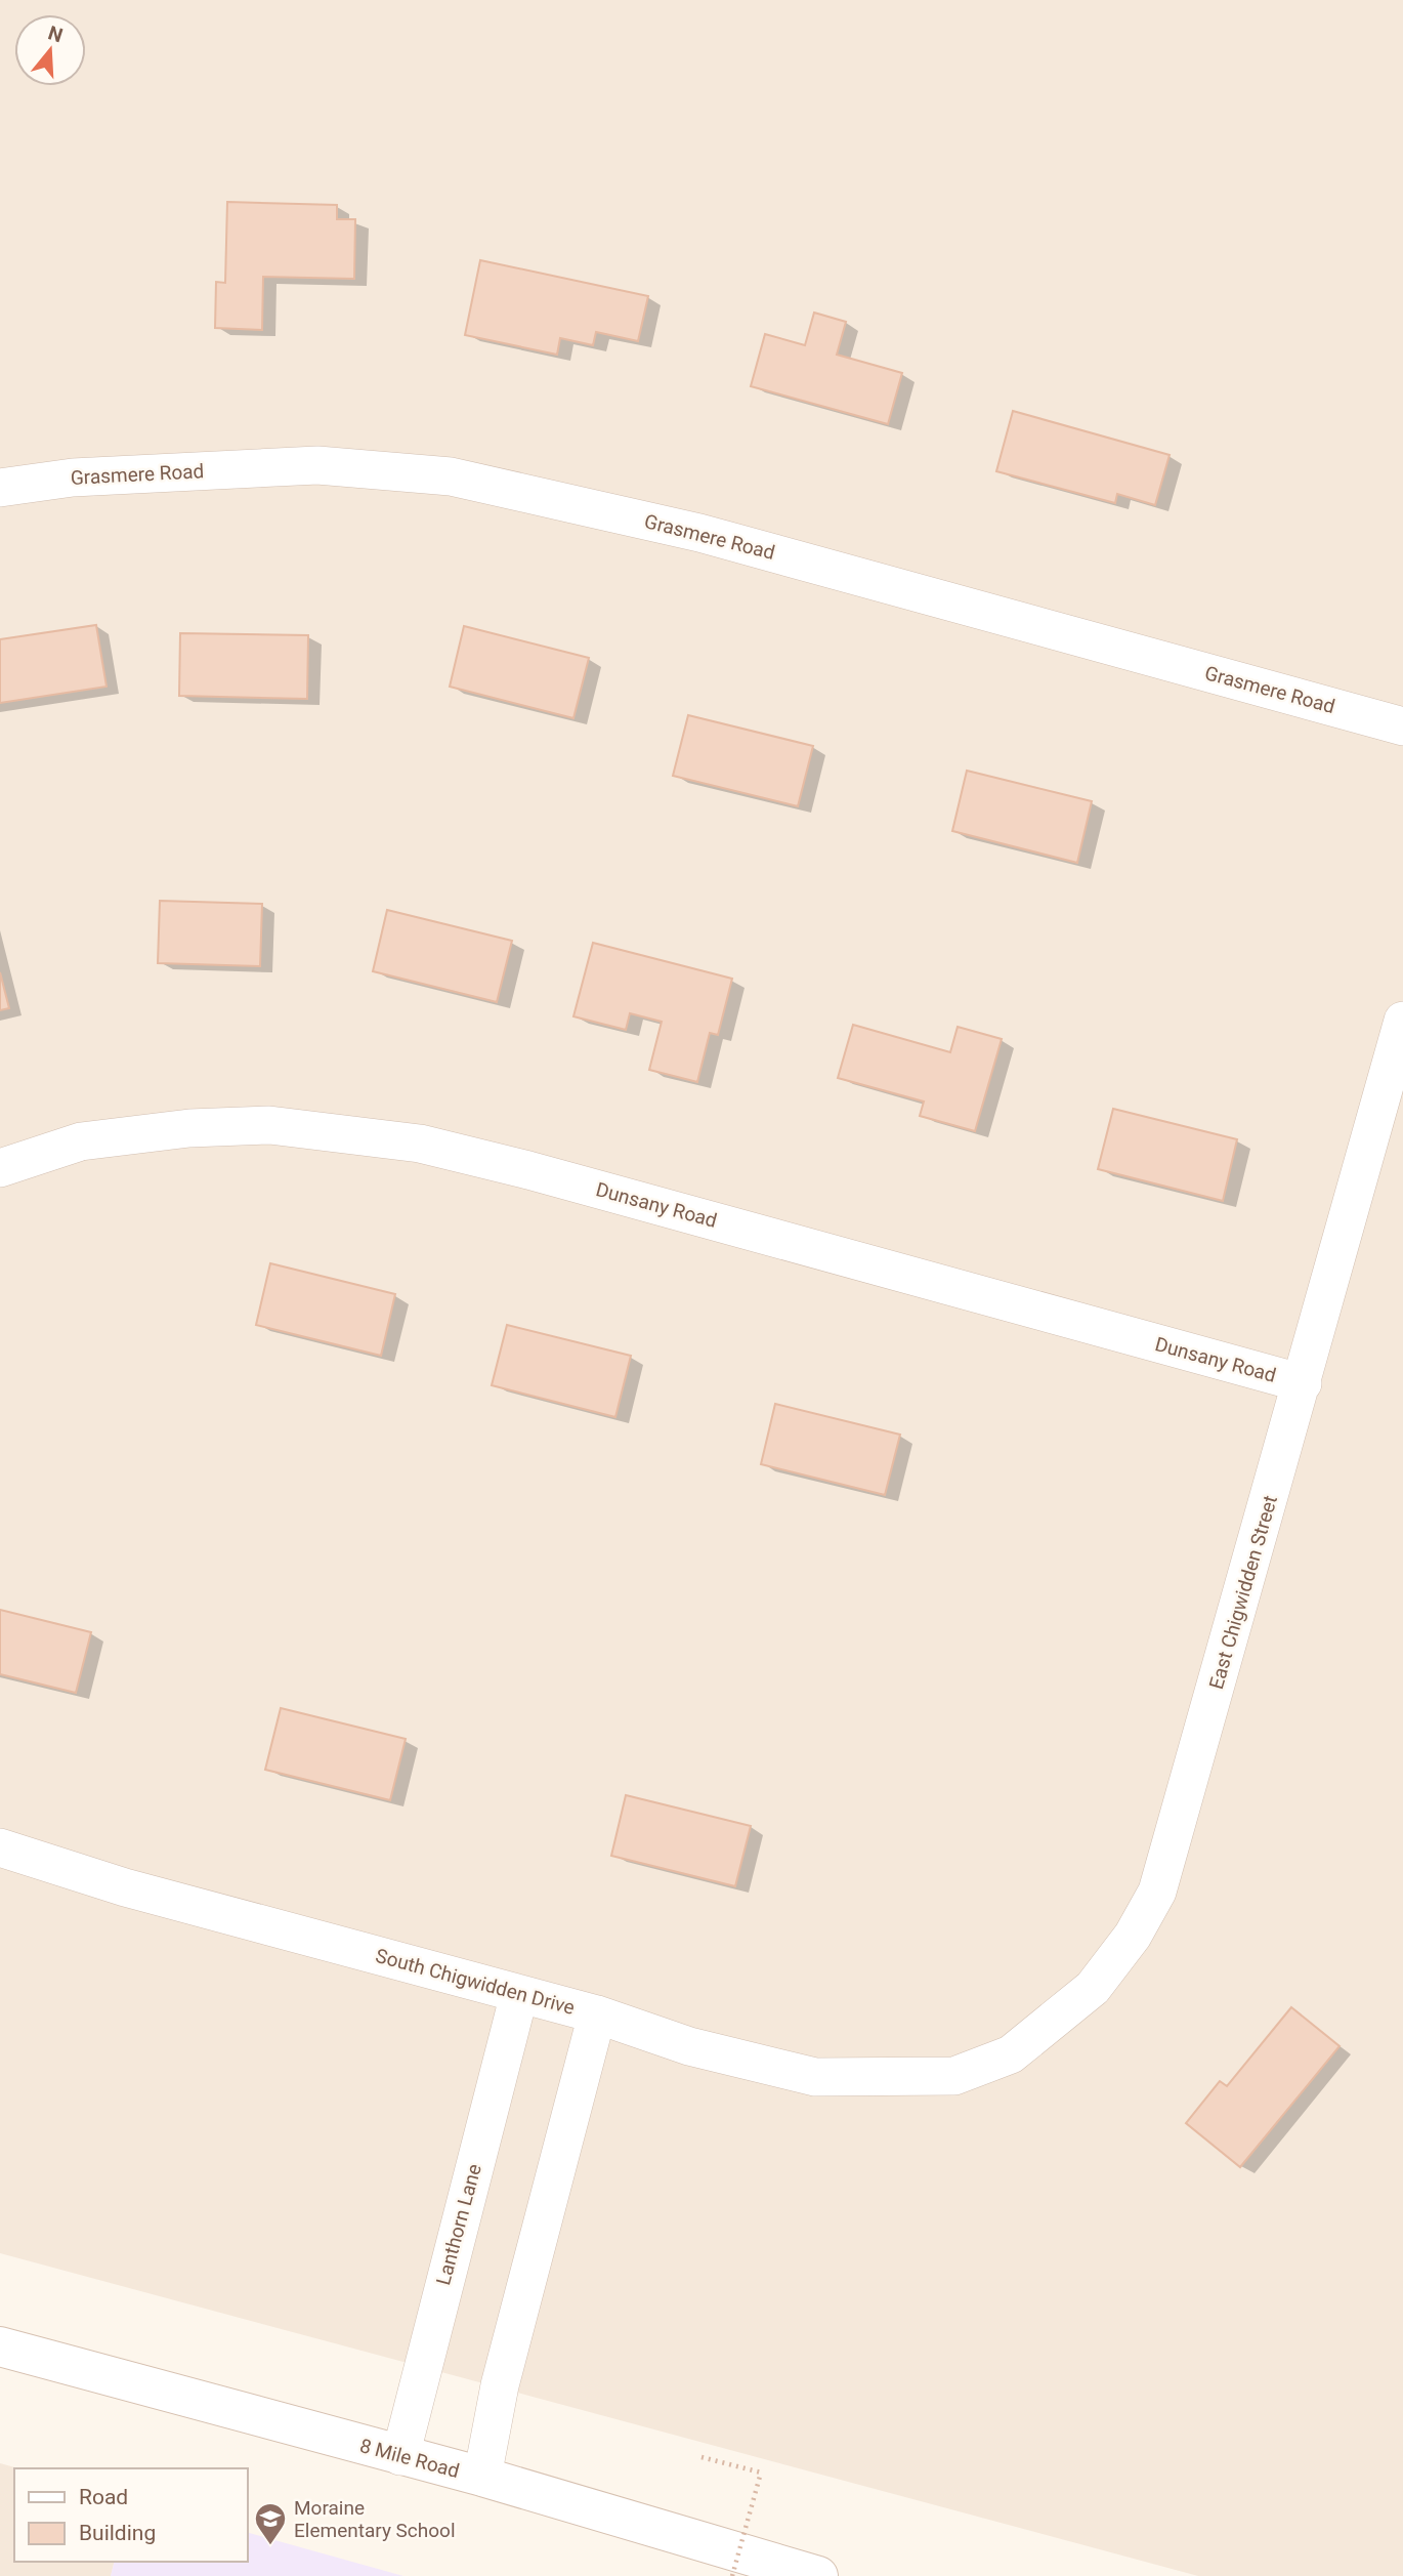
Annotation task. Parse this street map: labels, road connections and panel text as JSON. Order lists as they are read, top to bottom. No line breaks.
{"streets":{"main road":["8 Mile Road"],"street":["Grasmere Road","Dunsany Road","East Chigwidden Street","South Chigwidden Drive","Lanthorn Lane"]},"crossings":[["Dunsany Road","East Chigwidden Street"],["East Chigwidden Street","South Chigwidden Drive"],["South Chigwidden Drive","Lanthorn Lane"],["Lanthorn Lane","8 Mile Road"]],"places":{"school or university":["Moraine Elementary School"]},"legend":["Road","Building"],"north":"top"}
